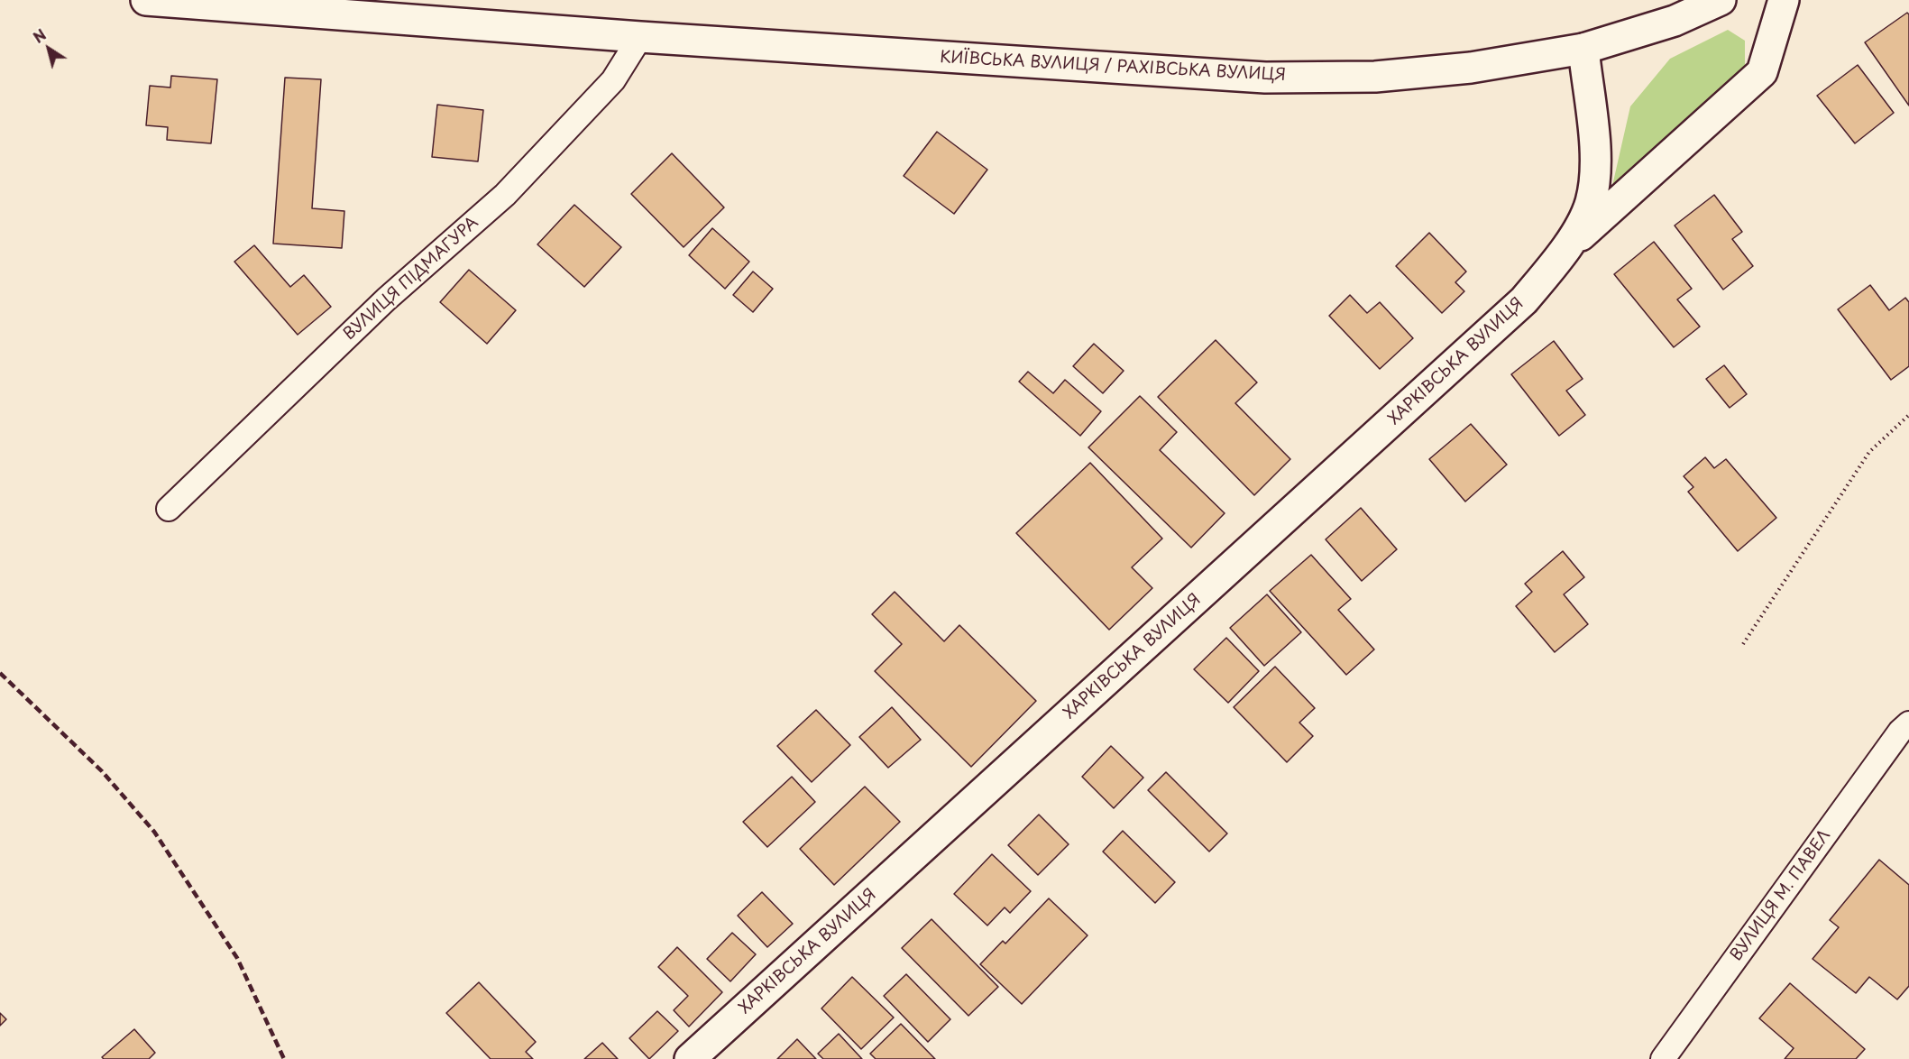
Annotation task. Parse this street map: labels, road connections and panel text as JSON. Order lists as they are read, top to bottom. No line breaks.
{"streets":{"street":["КИЇВСЬКА ВУЛИЦЯ / РАХІВСЬКА ВУЛИЦЯ","ВУЛИЦЯ ПІДМАГУРА","ХАРКІВСЬКА ВУЛИЦЯ","ВУЛИЦЯ М. ПАВЕЛ"]},"crossings":[["КИЇВСЬКА ВУЛИЦЯ / РАХІВСЬКА ВУЛИЦЯ","ВУЛИЦЯ ПІДМАГУРА"],["КИЇВСЬКА ВУЛИЦЯ / РАХІВСЬКА ВУЛИЦЯ","ХАРКІВСЬКА ВУЛИЦЯ"]],"north":"top left"}
